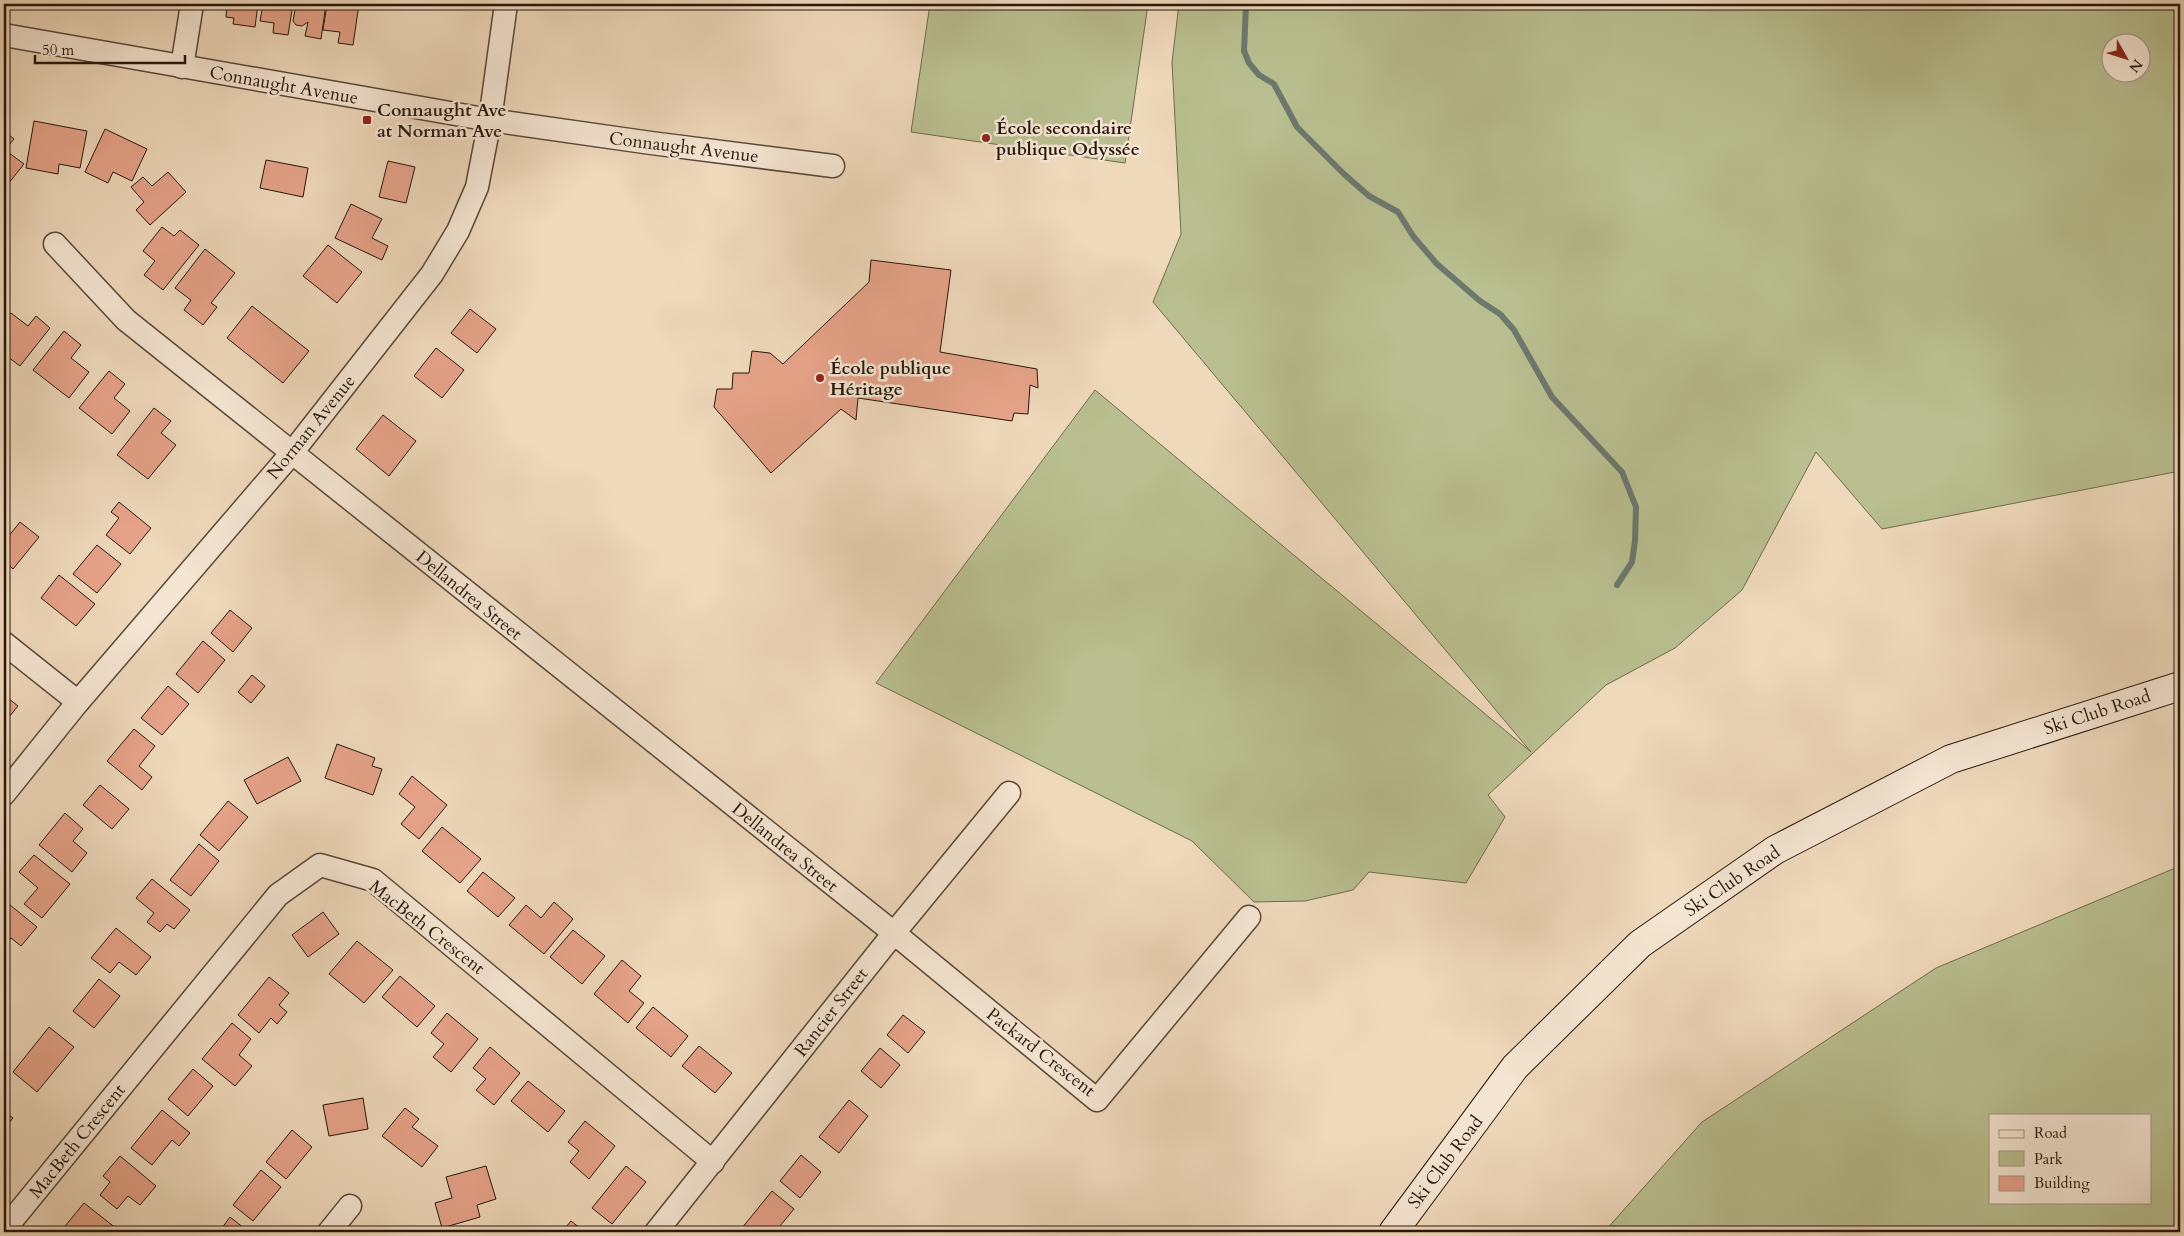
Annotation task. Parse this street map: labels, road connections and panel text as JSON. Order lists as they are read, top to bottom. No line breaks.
{"streets":{"street":["Connaught Avenue","Norman Avenue","Dellandrea Street","Ski Club Road","MacBeth Crescent","Rancier Street","Packard Crescent"]},"crossings":[["Connaught Avenue","Norman Avenue"],["Norman Avenue","Dellandrea Street"],["Dellandrea Street","Rancier Street"],["Dellandrea Street","Packard Crescent"],["MacBeth Crescent","Rancier Street"],["Rancier Street","Packard Crescent"]],"places":{"transit":["Connaught Ave at Norman Ave"],"other":["École secondaire publique Odyssée","École publique Héritage"]},"legend":["Road","Park","Building"],"scale_bar":"50 m","north":"bottom right"}
